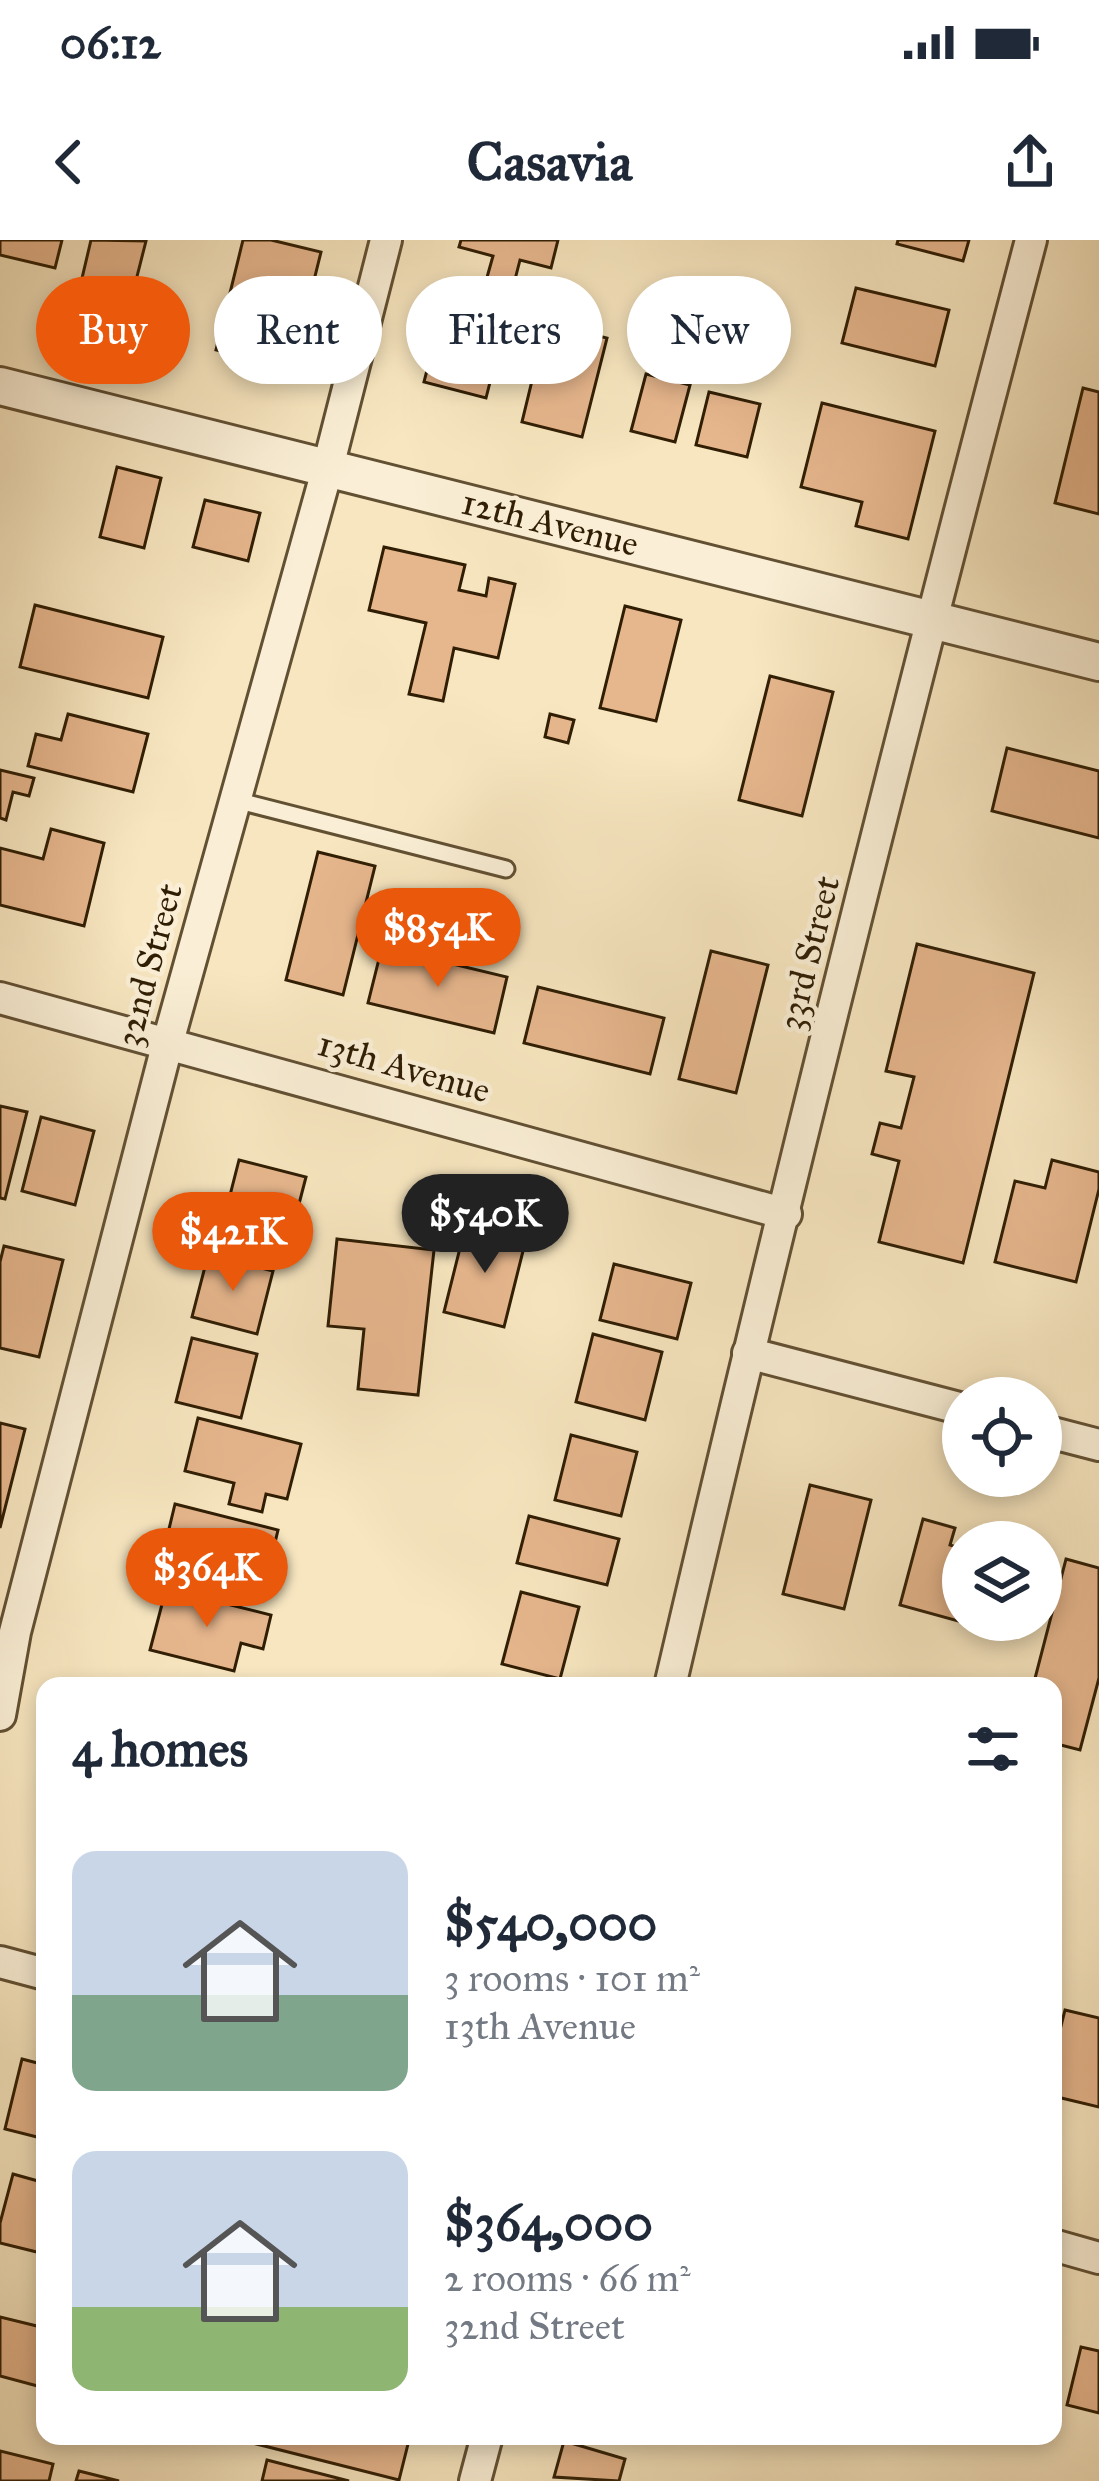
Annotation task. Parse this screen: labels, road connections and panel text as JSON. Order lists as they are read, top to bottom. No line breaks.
{"streets":{"street":["12th Avenue","33rd Street","32nd Street","13th Avenue"]},"crossings":[["12th Avenue","33rd Street"],["12th Avenue","32nd Street"],["33rd Street","13th Avenue"],["32nd Street","13th Avenue"]],"page":{"status":"06:12","header":"Casavia","chip":["Buy","Rent","Filters","New"],"price":["$854K","$540K","$421K","$364K"],"heading":"4 homes","list":[{"name":"$540,000","note":"3 rooms · 101 m² · 13th Avenue"},{"name":"$364,000","note":"2 rooms · 66 m² · 32nd Street"}]}}
